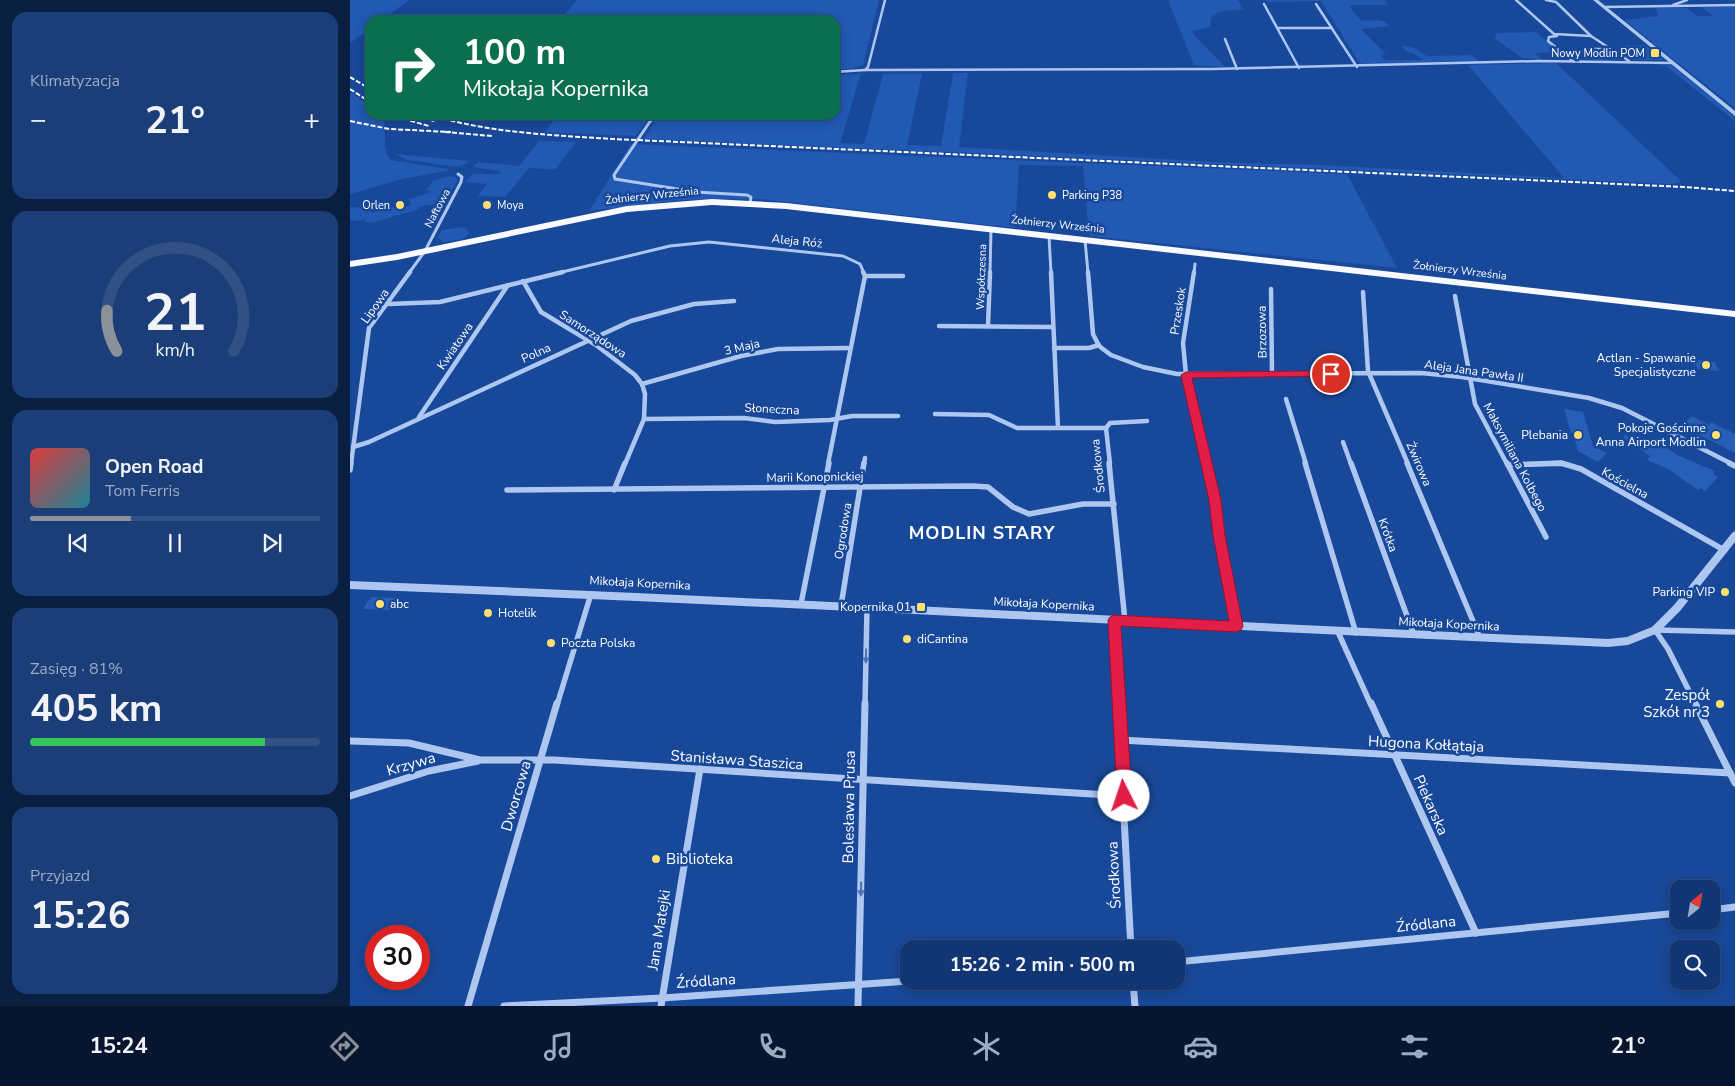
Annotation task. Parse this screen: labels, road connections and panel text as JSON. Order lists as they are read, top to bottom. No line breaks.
{"streets":{"main road":["Żołnierzy Września"],"street":["Naftowa","Aleja Róż","Współczesna","Lipowa","Przeskok","Brzozowa","Samorządowa","Kwiatowa","3 Maja","Polna","Aleja Jana Pawła II","Słoneczna","Maksymiliana Kolbego","Żwirowa","Środkowa","Marii Konopnickiej","Kościelna","Ogrodowa","Krótka","Mikołaja Kopernika","Hugona Kołłątaja","Stanisława Staszica","Krzywa","Dworcowa","Piekarska","Bolesława Prusa","Źródlana","Jana Matejki"]},"crossings":[["Żołnierzy Września","Naftowa"],["Żołnierzy Września","Współczesna"],["Żołnierzy Września","Lipowa"],["Naftowa","Lipowa"],["Aleja Róż","Lipowa"],["Aleja Róż","Samorządowa"],["Aleja Róż","Kwiatowa"],["Lipowa","Polna"],["Przeskok","Aleja Jana Pawła II"],["Przeskok","Mikołaja Kopernika"],["Brzozowa","Aleja Jana Pawła II"],["Samorządowa","3 Maja"],["Samorządowa","Polna"],["Kwiatowa","Polna"],["Aleja Jana Pawła II","Maksymiliana Kolbego"],["Aleja Jana Pawła II","Żwirowa"],["Maksymiliana Kolbego","Kościelna"],["Żwirowa","Mikołaja Kopernika"],["Środkowa","Marii Konopnickiej"],["Środkowa","Mikołaja Kopernika"],["Środkowa","Hugona Kołłątaja"],["Środkowa","Stanisława Staszica"],["Marii Konopnickiej","Ogrodowa"],["Ogrodowa","Mikołaja Kopernika"],["Krótka","Mikołaja Kopernika"],["Mikołaja Kopernika","Dworcowa"],["Mikołaja Kopernika","Piekarska"],["Mikołaja Kopernika","Bolesława Prusa"],["Hugona Kołłątaja","Piekarska"],["Stanisława Staszica","Krzywa"],["Stanisława Staszica","Dworcowa"],["Stanisława Staszica","Bolesława Prusa"],["Stanisława Staszica","Jana Matejki"],["Piekarska","Źródlana"],["Bolesława Prusa","Źródlana"],["Źródlana","Jana Matejki"]],"one_way":["Bolesława Prusa"],"districts":["MODLIN STARY"],"places":{"transit":["Nowy Modlin POM","Kopernika 01"],"other":["Parking P38","Orlen","Moya","Actlan - Spawanie Specjalistyczne","Plebania","Pokoje Gościnne Anna Airport Modlin","Parking VIP","abc","Hotelik","diCantina","Poczta Polska","Zespół Szkół nr 3","Biblioteka"]},"north":"top right","page":{"tile":["Klimatyzacja",["Zasięg · 81%","405 km"],["Przyjazd","15:26"]],"turn":["100 m","Mikołaja Kopernika"],"heat":["−","21°","+"],"song":["Open Road","Tom Ferris"],"limit":"30","trip":"15:26 · 2 min · 500 m","tabs":["15:24","21°"],"gauge":["21","km/h"]}}
